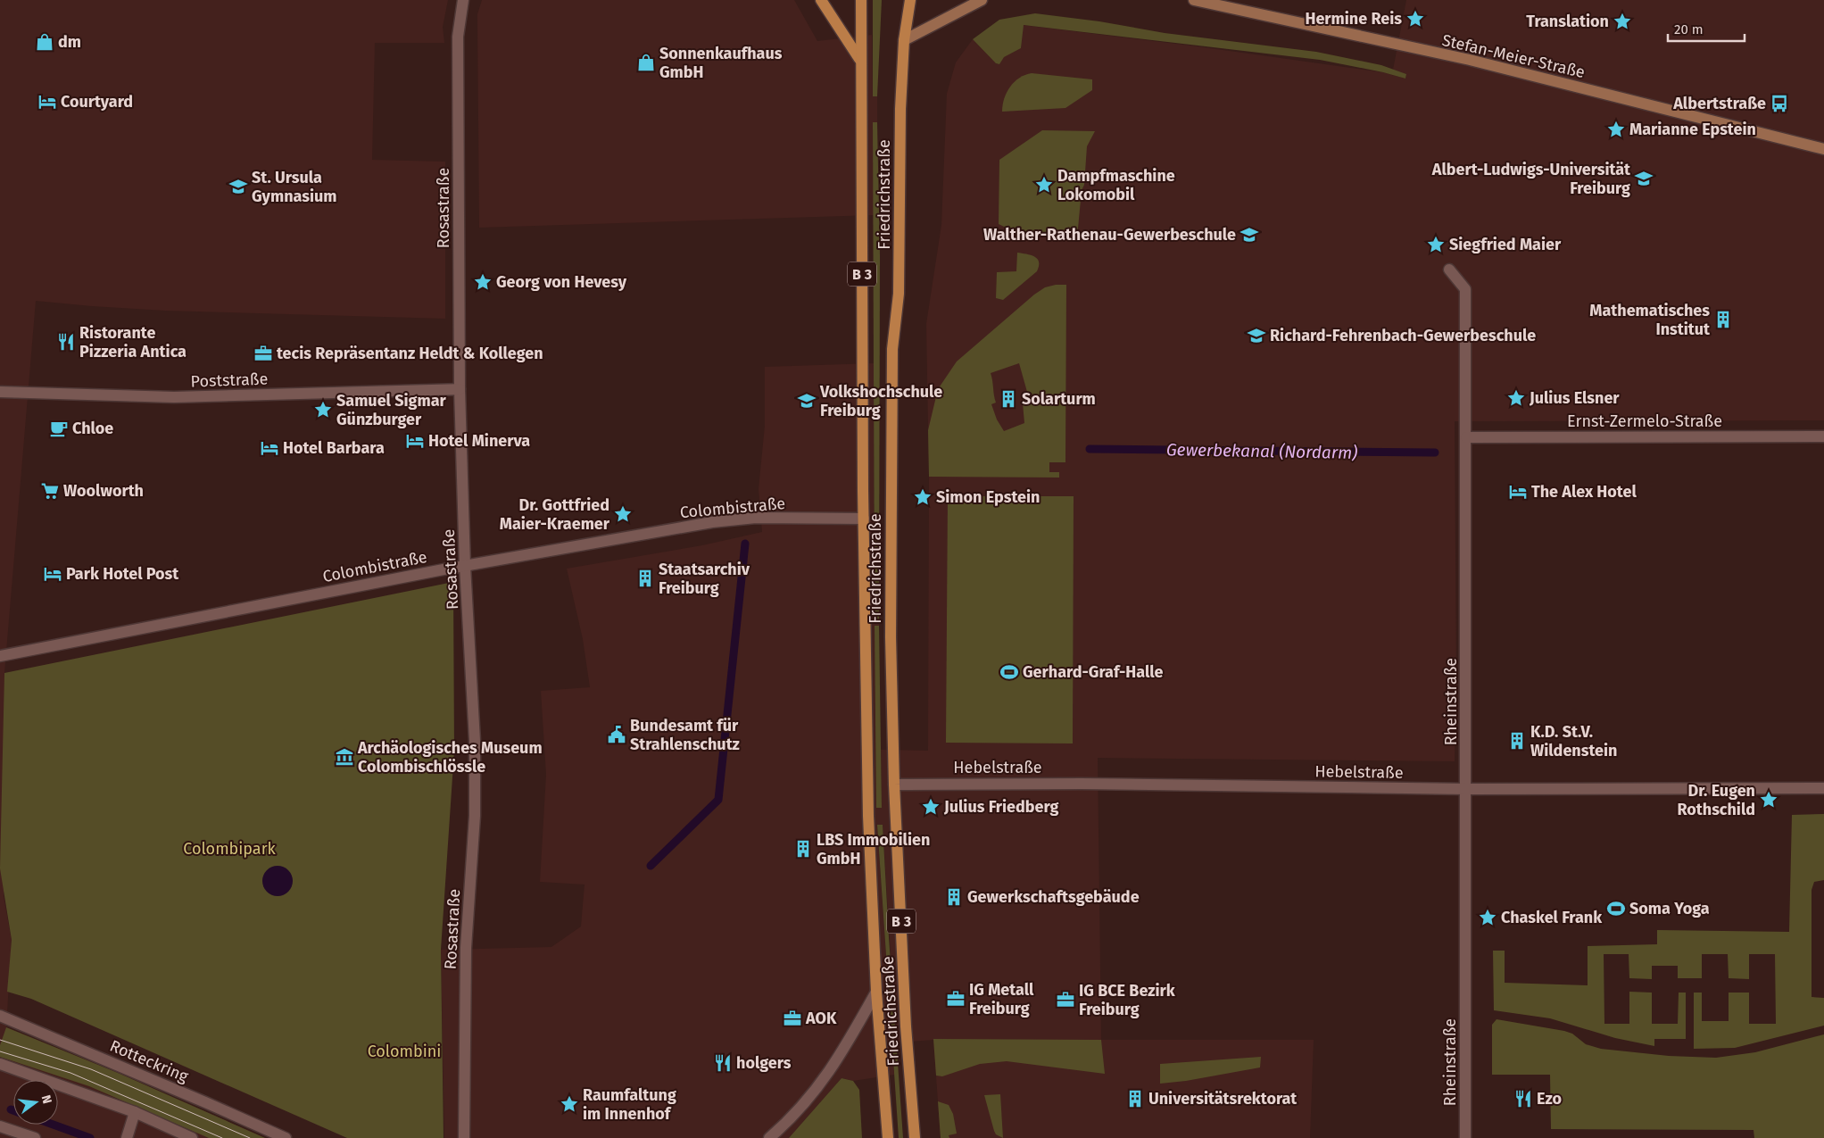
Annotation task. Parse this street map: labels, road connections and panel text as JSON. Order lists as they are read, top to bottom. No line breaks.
{"streets":{"main road":["Stefan-Meier-Straße","Friedrichstraße","B 3"],"street":["Rosastraße","Poststraße","Ernst-Zermelo-Straße","Colombistraße","Rheinstraße","Hebelstraße","Rotteckring"]},"crossings":[["Friedrichstraße","Colombistraße"],["Friedrichstraße","Hebelstraße"],["Rosastraße","Poststraße"],["Rosastraße","Colombistraße"],["Ernst-Zermelo-Straße","Rheinstraße"],["Rheinstraße","Hebelstraße"]],"water":["Gewerbekanal (Nordarm)"],"parks":["Colombipark","Colombini"],"places":{"place":["Hermine Reis","Translation","Marianne Epstein","Dampfmaschine Lokomobil","Siegfried Maier","Georg von Hevesy","Julius Elsner","Samuel Sigmar Günzburger","Simon Epstein","Dr. Gottfried Maier-Kraemer","Dr. Eugen Rothschild","Julius Friedberg","Chaskel Frank","Raumfaltung im Innenhof"],"shop":["dm","Sonnenkaufhaus GmbH"],"hotel":["Courtyard","Hotel Minerva","Hotel Barbara","The Alex Hotel","Park Hotel Post"],"bus stop":["Albertstraße"],"school or university":["Albert-Ludwigs-Universität Freiburg","St. Ursula Gymnasium","Walther-Rathenau-Gewerbeschule","Richard-Fehrenbach-Gewerbeschule","Volkshochschule Freiburg"],"building":["Mathematisches Institut","Solarturm","Staatsarchiv Freiburg","K.D. St.V. Wildenstein","LBS Immobilien GmbH","Gewerkschaftsgebäude","Universitätsrektorat"],"restaurant":["Ristorante Pizzeria Antica","holgers","Ezo"],"office":["tecis Repräsentanz Heldt & Kollegen","IG Metall Freiburg","IG BCE Bezirk Freiburg","AOK"],"cafe":["Chloe"],"supermarket":["Woolworth"],"sports":["Gerhard-Graf-Halle","Soma Yoga"],"public building":["Bundesamt für Strahlenschutz"],"museum":["Archäologisches Museum Colombischlössle"]},"scale_bar":"20 m","north":"right"}
